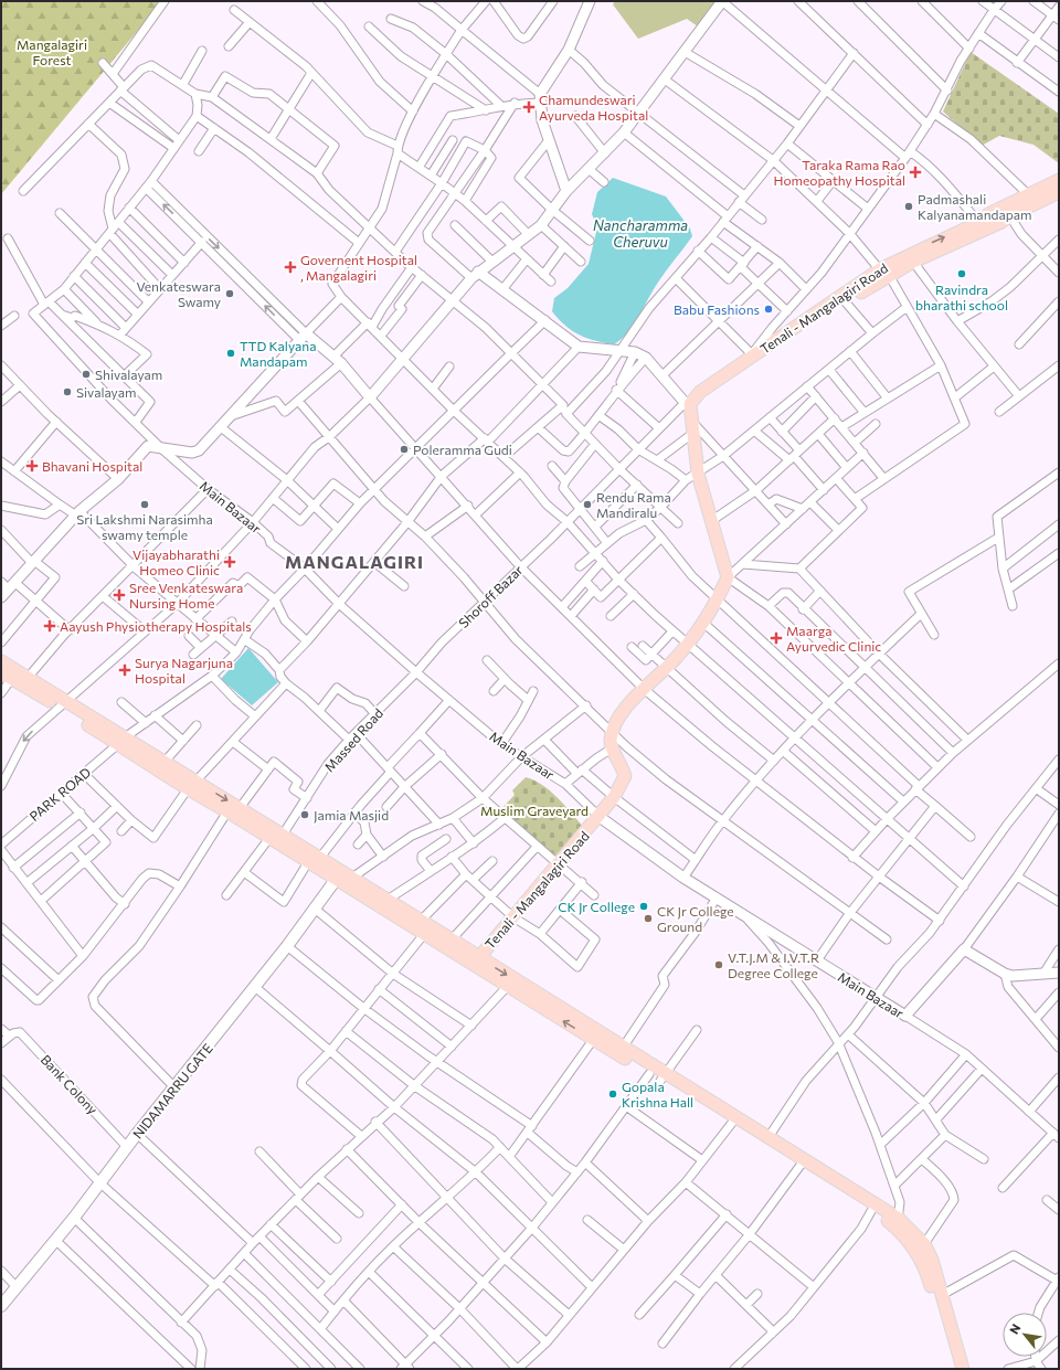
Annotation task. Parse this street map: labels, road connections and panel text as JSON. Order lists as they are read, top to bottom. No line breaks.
{"streets":{"main road":["Tenali - Mangalagiri Road","NIDAMARRU GATE"],"street":["Main Bazaar","Shoroff Bazar","Massed Road","PARK ROAD","Bank Colony"]},"crossings":[["Tenali - Mangalagiri Road","Main Bazaar"],["Tenali - Mangalagiri Road","Shoroff Bazar"],["Main Bazaar","Shoroff Bazar"],["Main Bazaar","Massed Road"],["Main Bazaar","PARK ROAD"],["Shoroff Bazar","Massed Road"],["Bank Colony","NIDAMARRU GATE"]],"districts":["MANGALAGIRI"],"water":["Nancharamma Cheruvu"],"parks":["Mangalagiri Forest","Muslim Graveyard"],"places":{"health":["Chamundeswari Ayurveda Hospital","Taraka Rama Rao Homeopathy Hospital","Governent Hospital , Mangalagiri","Bhavani Hospital","Vijayabharathi Homeo Clinic","Sree Venkateswara Nursing Home","Aayush Physiotherapy Hospitals","Maarga Ayurvedic Clinic","Surya Nagarjuna Hospital"],"other":["Padmashali Kalyanamandapam","Ravindra bharathi school","Venkateswara Swamy","Babu Fashions","TTD Kalyana Mandapam","Shivalayam","Sivalayam","Poleramma Gudi","Sri Lakshmi Narasimha swamy temple","Rendu Rama Mandiralu","Jamia Masjid","CK Jr College","CK Jr College Ground","V.T.J.M & I.V.T.R Degree College","Gopala Krishna Hall"]},"north":"top left"}
